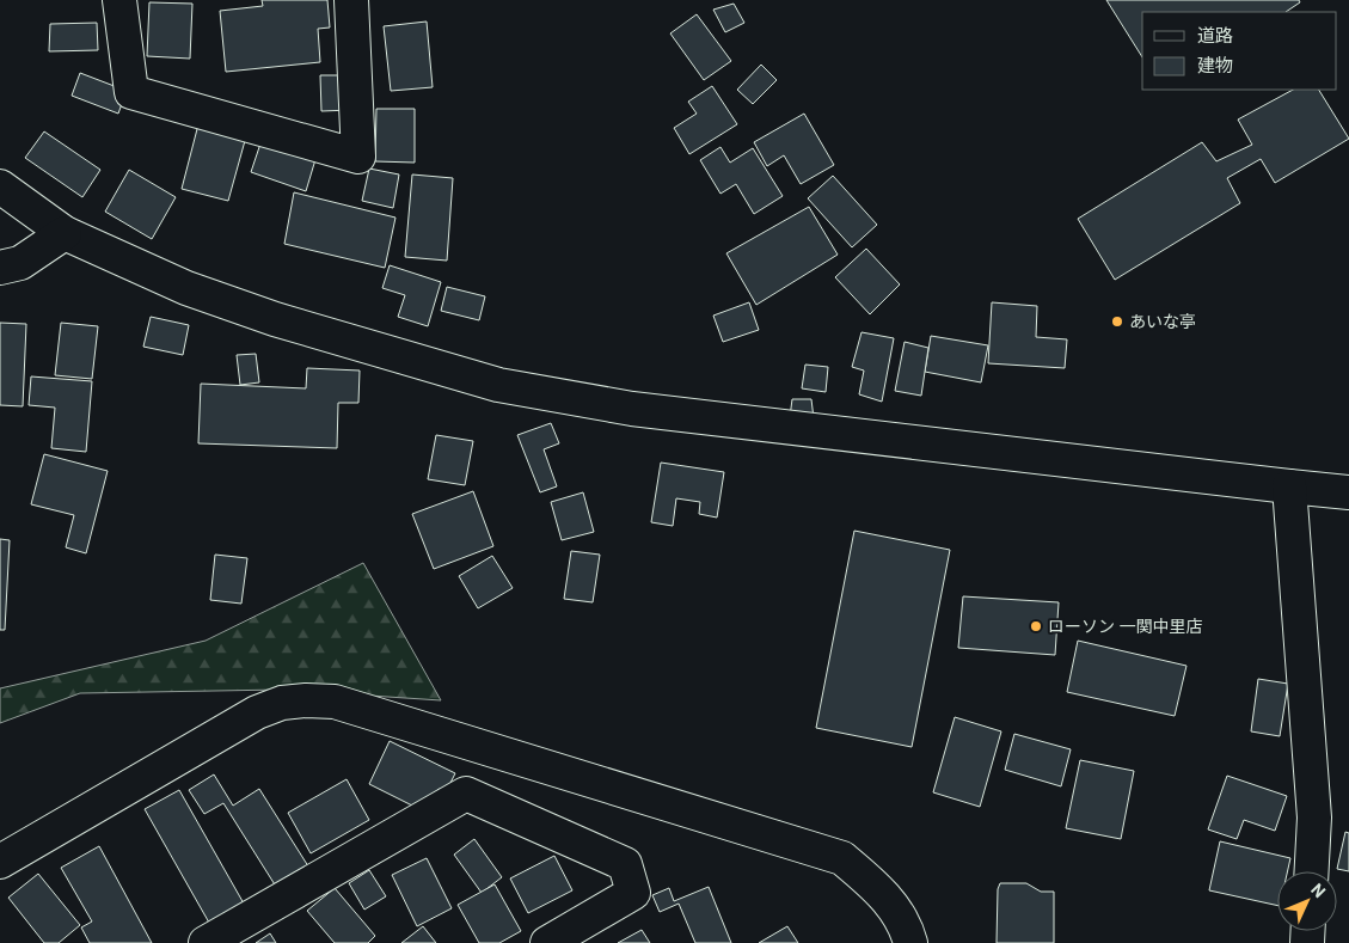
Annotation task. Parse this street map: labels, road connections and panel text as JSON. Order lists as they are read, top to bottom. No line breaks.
{"places":["あいな亭","ローソン 一関中里店"],"legend":["道路","建物"],"north":"top right"}
